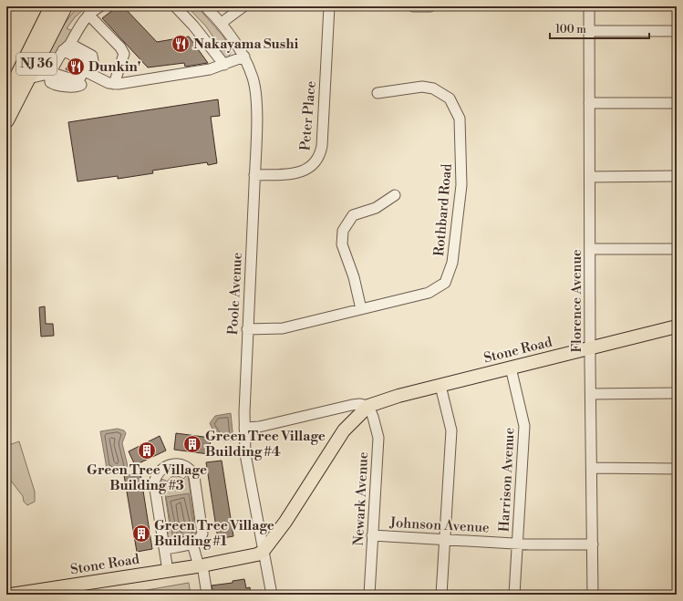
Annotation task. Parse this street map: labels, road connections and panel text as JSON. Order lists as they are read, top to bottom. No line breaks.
{"streets":{"highway":["NJ 36"],"main road":["Stone Road"],"street":["Peter Place","Rothbard Road","Poole Avenue","Florence Avenue","Harrison Avenue","Newark Avenue","Johnson Avenue"]},"crossings":[["Peter Place","Poole Avenue"],["Rothbard Road","Poole Avenue"],["Poole Avenue","Stone Road"],["Florence Avenue","Stone Road"],["Florence Avenue","Johnson Avenue"],["Stone Road","Harrison Avenue"],["Stone Road","Newark Avenue"],["Harrison Avenue","Johnson Avenue"],["Newark Avenue","Johnson Avenue"]],"places":{"restaurant":["Nakayama Sushi","Dunkin'"],"building":["Green Tree Village Building #4","Green Tree Village Building #3","Green Tree Village Building #1"]},"scale_bar":"100 m"}
